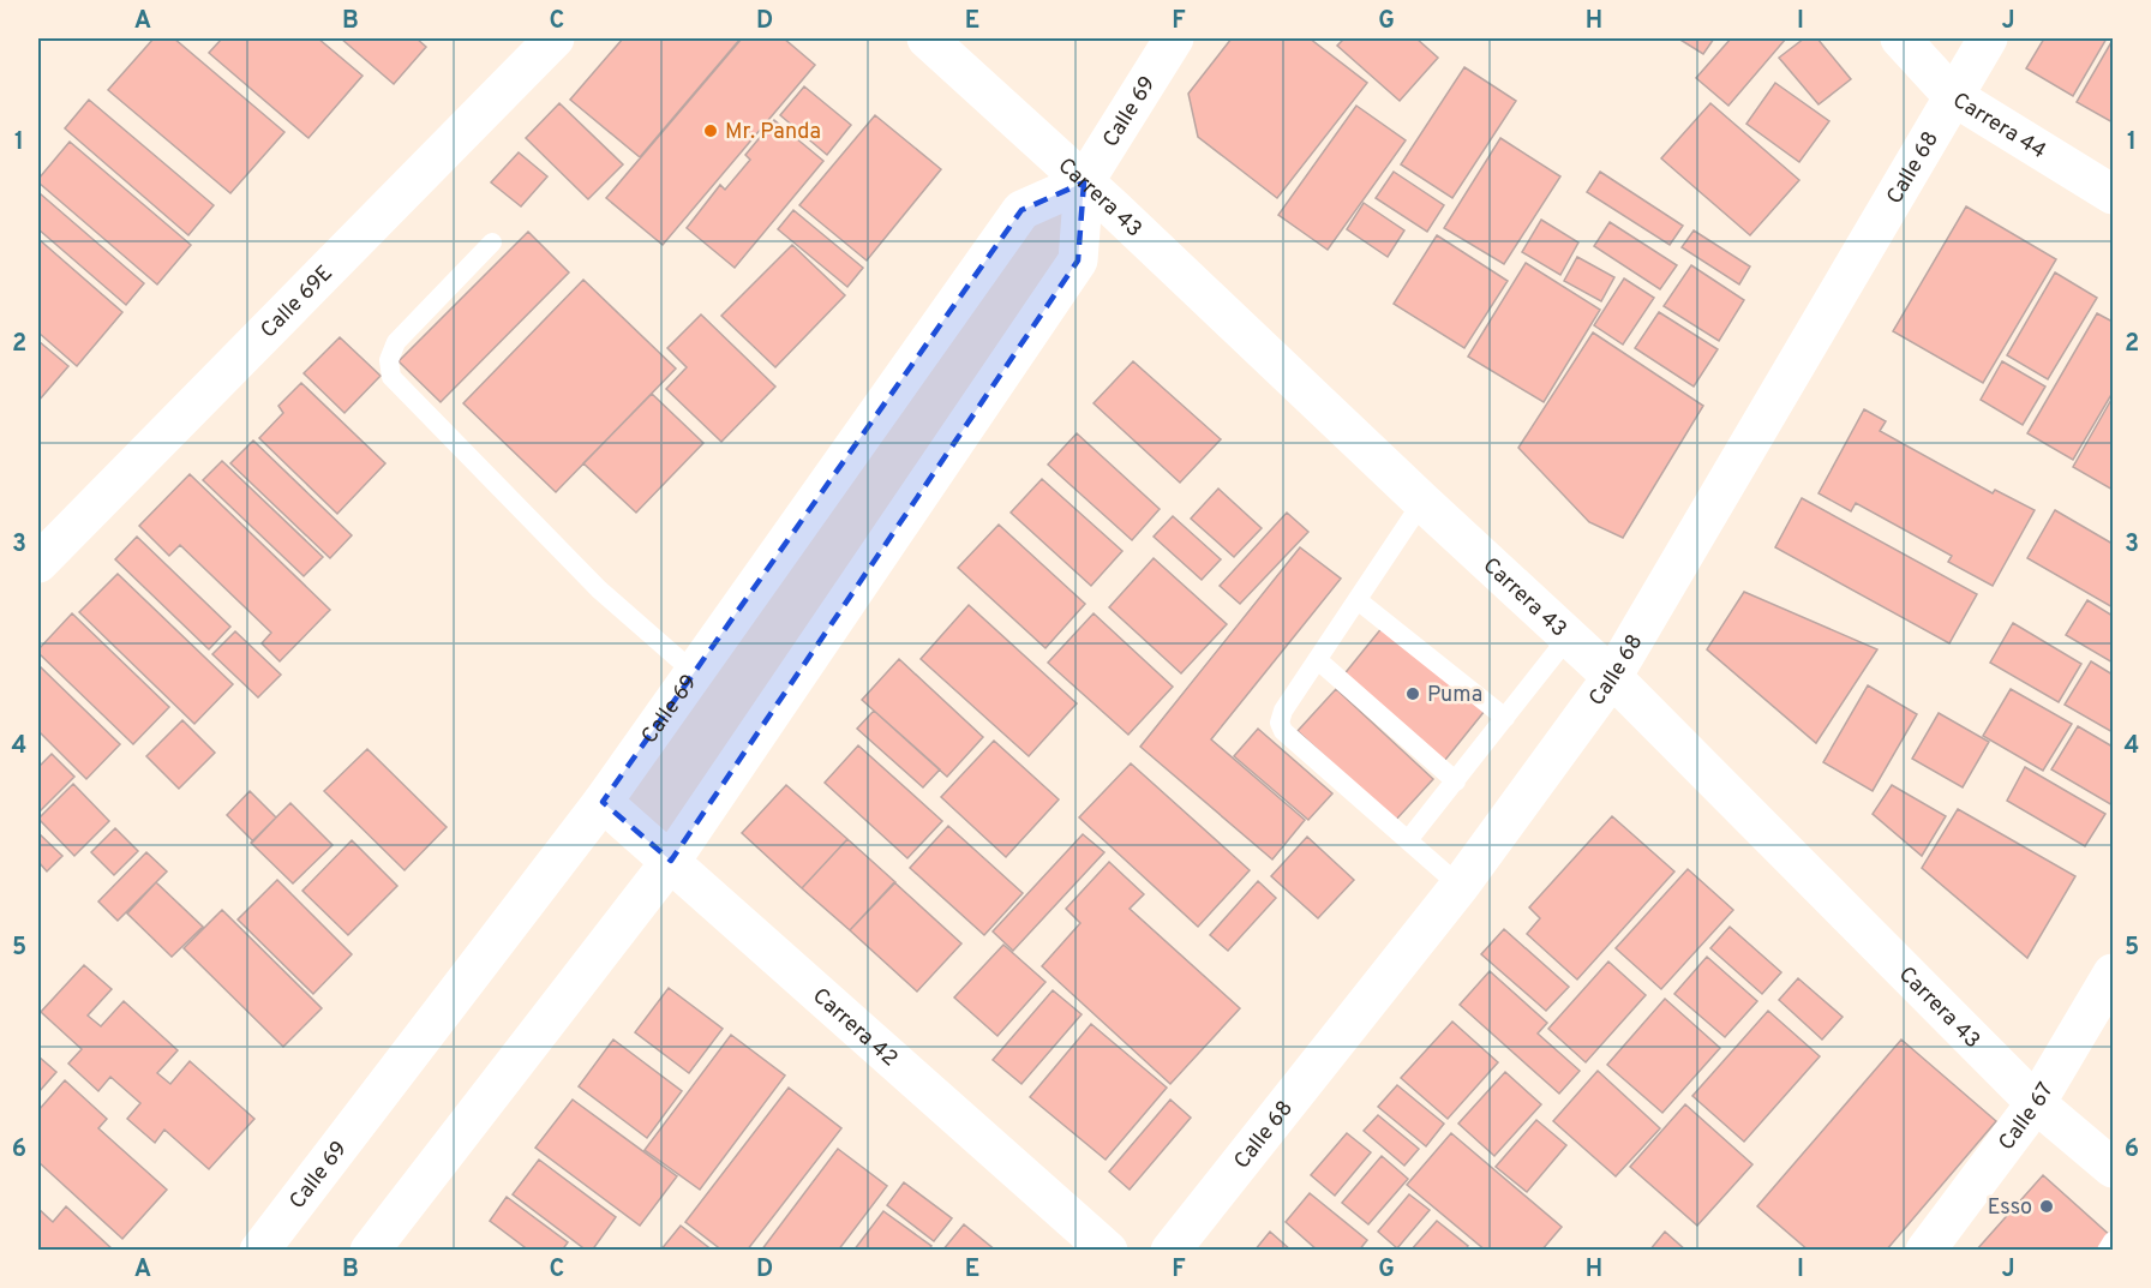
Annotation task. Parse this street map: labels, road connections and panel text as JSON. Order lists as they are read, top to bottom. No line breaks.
{"streets":{"street":["Calle 69","Carrera 44","Calle 68","Carrera 43","Calle 69E","Carrera 42","Calle 67"]},"crossings":[["Calle 69","Carrera 43"],["Calle 69","Carrera 42"],["Carrera 44","Calle 68"],["Calle 68","Carrera 43"],["Carrera 43","Calle 67"]],"places":["Mr. Panda","Puma","Esso"],"grid":{"columns":["A","B","C","D","E","F","G","H","I","J"],"rows":["1","2","3","4","5","6"]}}
